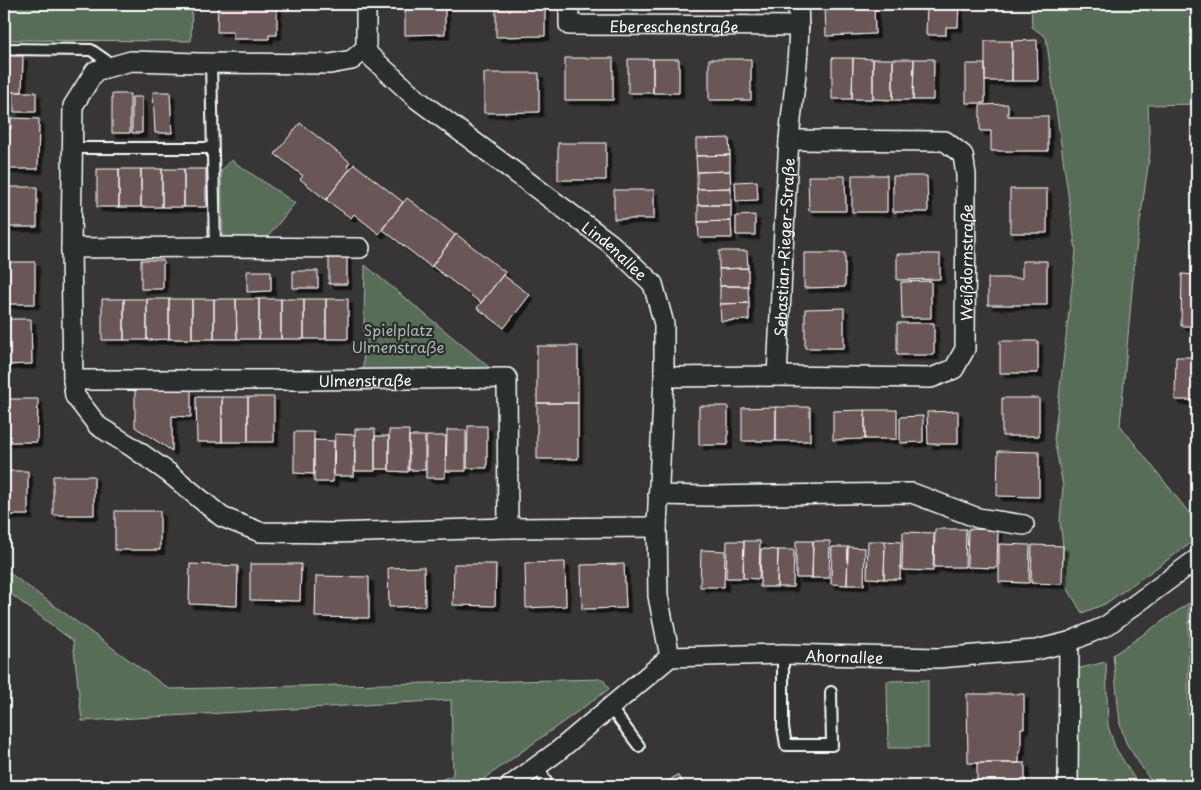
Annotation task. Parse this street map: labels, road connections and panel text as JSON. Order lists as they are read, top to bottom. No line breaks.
{"streets":{"street":["Ebereschenstraße","Sebastian-Rieger-Straße","Lindenallee","Weißdornstraße","Ulmenstraße","Ahornallee"]},"crossings":[["Ebereschenstraße","Sebastian-Rieger-Straße"],["Sebastian-Rieger-Straße","Weißdornstraße"],["Lindenallee","Ahornallee"]],"parks":["Spielplatz Ulmenstraße"]}
